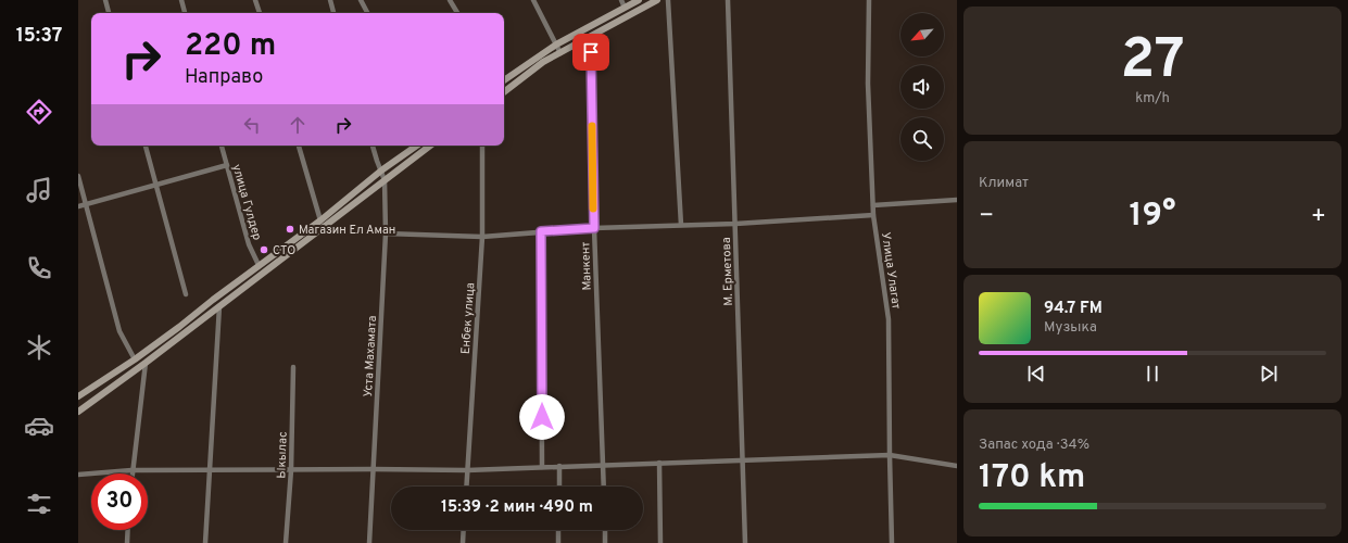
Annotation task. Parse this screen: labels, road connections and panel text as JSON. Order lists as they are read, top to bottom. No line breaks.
{"streets":{"street":["улица Гулдер","Манкент","Улица Улагат","М. Ерметова","Енбек улица","Уста Махамата","Ыкылас"]},"places":["Магазин Ел Аман","СТО"],"north":"bottom left","page":{"tabs":"15:37","tile":[["27","km/h"],"Климат",["Запас хода · 34%","170 km"]],"turn":["220 m","Направо"],"heat":["−","19°","+"],"song":["94.7 FM","Музыка"],"limit":"30","trip":"15:39 · 2 мин · 490 m"}}
